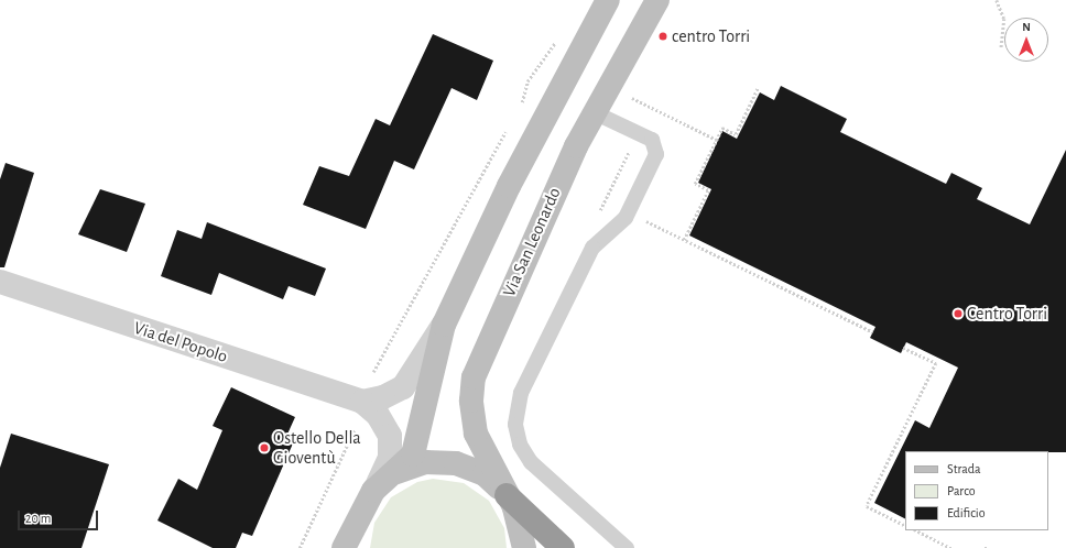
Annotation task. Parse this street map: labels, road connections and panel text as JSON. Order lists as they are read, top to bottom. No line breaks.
{"streets":{"main road":["Via San Leonardo"],"street":["Via del Popolo"]},"crossings":[["Via San Leonardo","Via del Popolo"]],"places":["centro Torri","Centro Torri","Ostello Della Gioventù"],"legend":["Strada","Parco","Edificio"],"scale_bar":"20 m","north":"top"}
